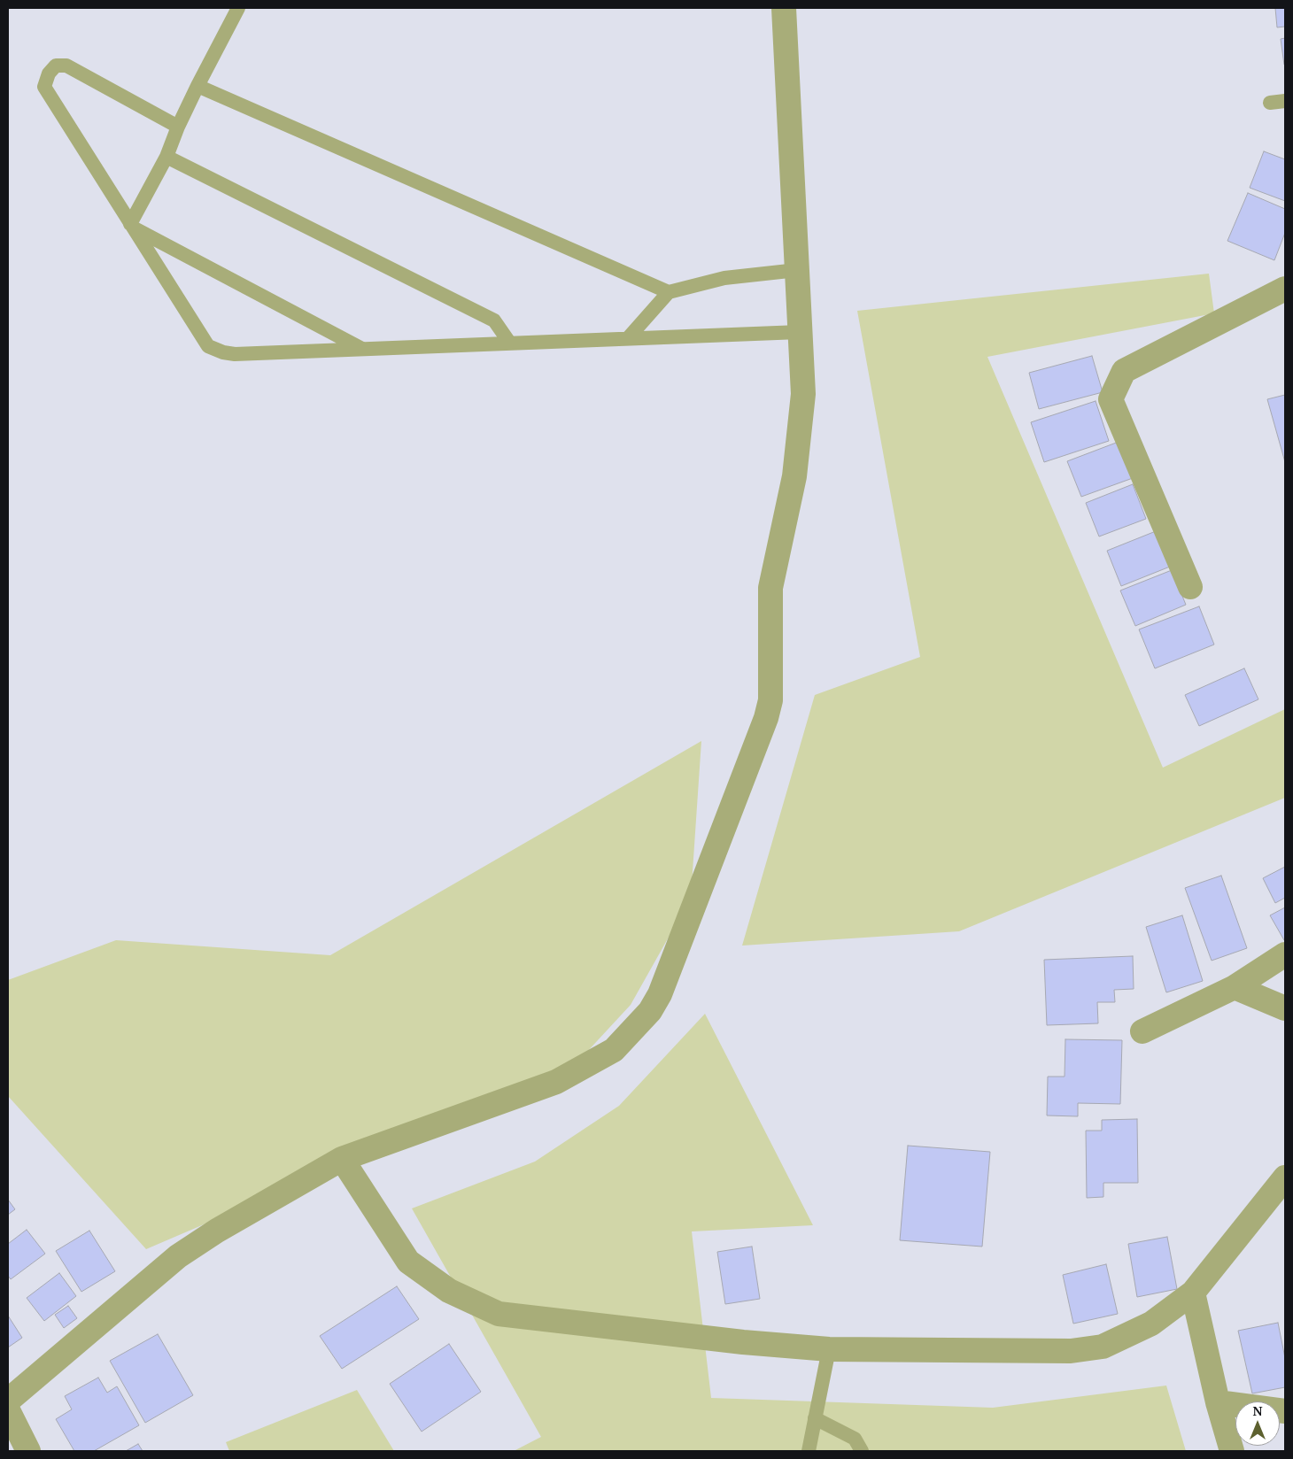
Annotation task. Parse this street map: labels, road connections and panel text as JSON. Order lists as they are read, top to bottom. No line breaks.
{"north":"top"}
